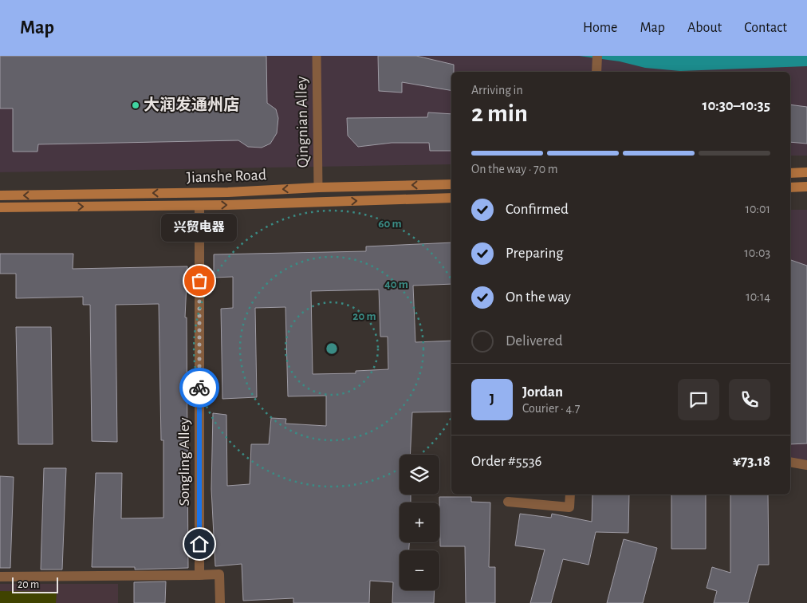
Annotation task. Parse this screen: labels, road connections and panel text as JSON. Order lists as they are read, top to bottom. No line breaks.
{"streets":{"street":["Jianshe Road","Songling Alley"],"lane":["Qingnian Alley"]},"crossings":[["Qingnian Alley","Jianshe Road"],["Jianshe Road","Songling Alley"]],"places":["大润发通州店","兴贸电器"],"scale_bar":"20 m","page":{"header":"Map","nav":["Home","Map","About","Contact"],"heading":["2 min","Arriving in","10:30–10:35"],"panel":["Jordan","Courier · 4.7","Order #5536","¥73.18"],"bar":"On the way · 70 m","list":[["Confirmed","10:01"],["Preparing","10:03"],["On the way","10:14"],"Delivered"],"bubble":"兴贸电器","round":"J","map_buttons":["+","−"],"scale":"20 m"},"rings":["60 m","40 m","20 m"]}
